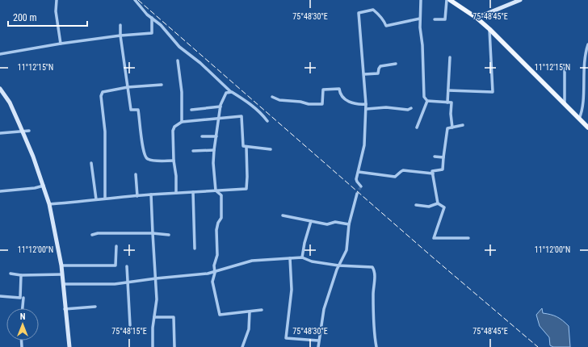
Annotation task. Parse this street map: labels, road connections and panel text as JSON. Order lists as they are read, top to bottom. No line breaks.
{"scale_bar":"200 m","north":"top","coordinates":["75°48'30\"E","75°48'45\"E","11°12'15\"N","11°12'00\"N","75°48'15\"E"]}
